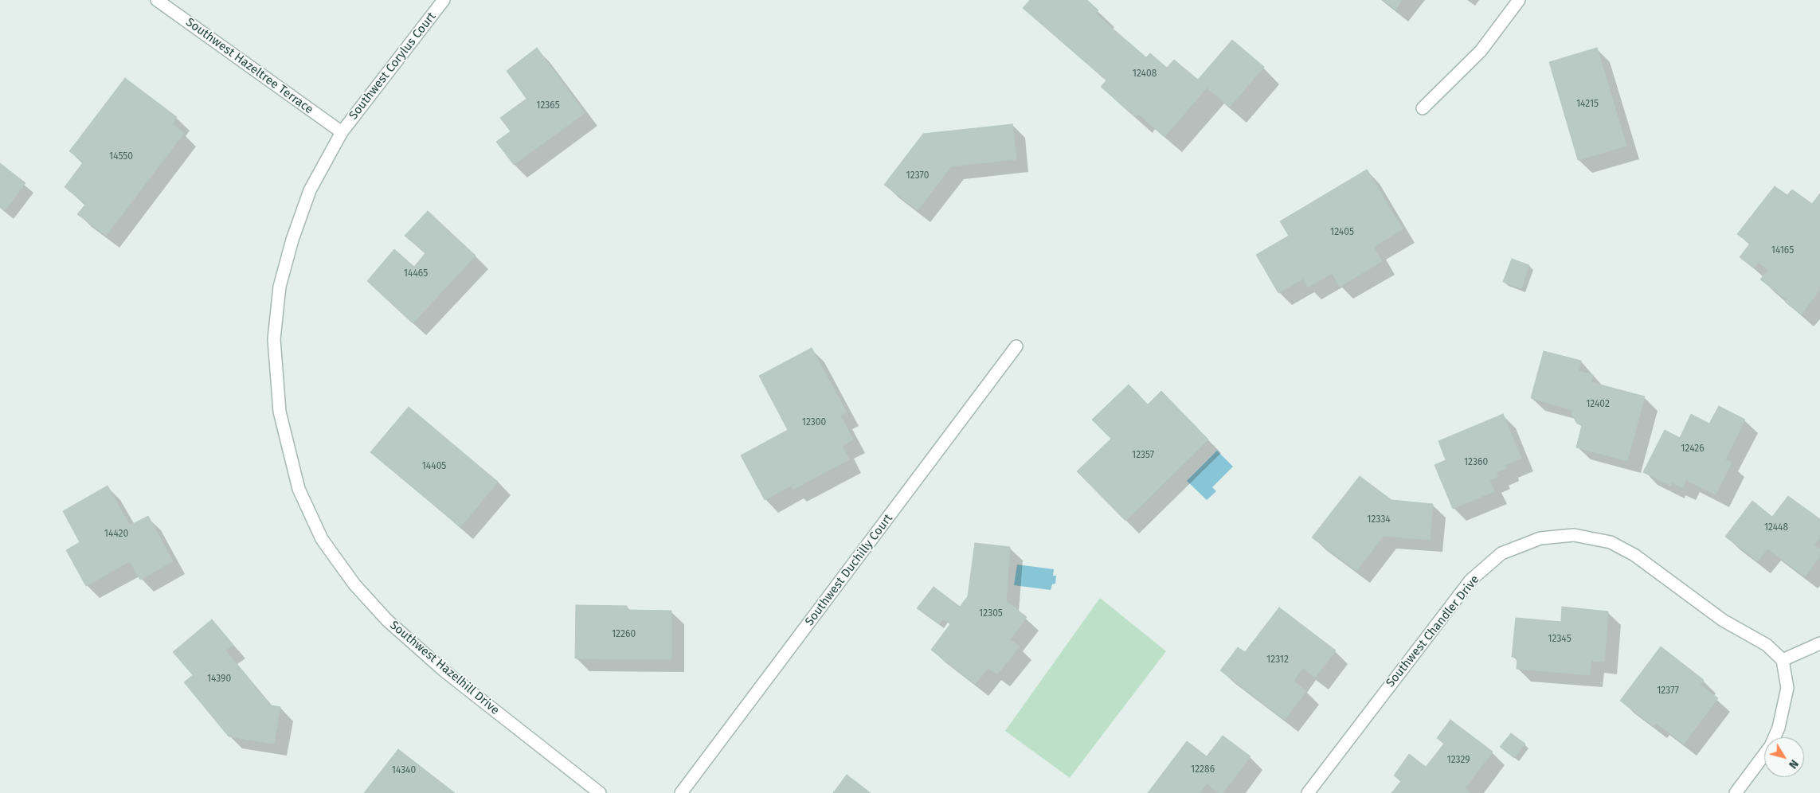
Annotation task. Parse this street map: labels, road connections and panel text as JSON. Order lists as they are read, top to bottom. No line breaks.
{"streets":{"street":["Southwest Hazeltree Terrace","Southwest Corylus Court","Southwest Duchilly Court","Southwest Chandler Drive","Southwest Hazelhill Drive"]},"crossings":[["Southwest Hazeltree Terrace","Southwest Corylus Court"],["Southwest Hazeltree Terrace","Southwest Hazelhill Drive"],["Southwest Corylus Court","Southwest Hazelhill Drive"]],"house_numbers":["12408","14215","12365","14550","12370","12405","14165","14465","12402","12300","12426","12357","12360","14405","12334","12448","14420","12305","12260","12345","12312","14390","12377","12329","12286","14340"],"north":"bottom right"}
